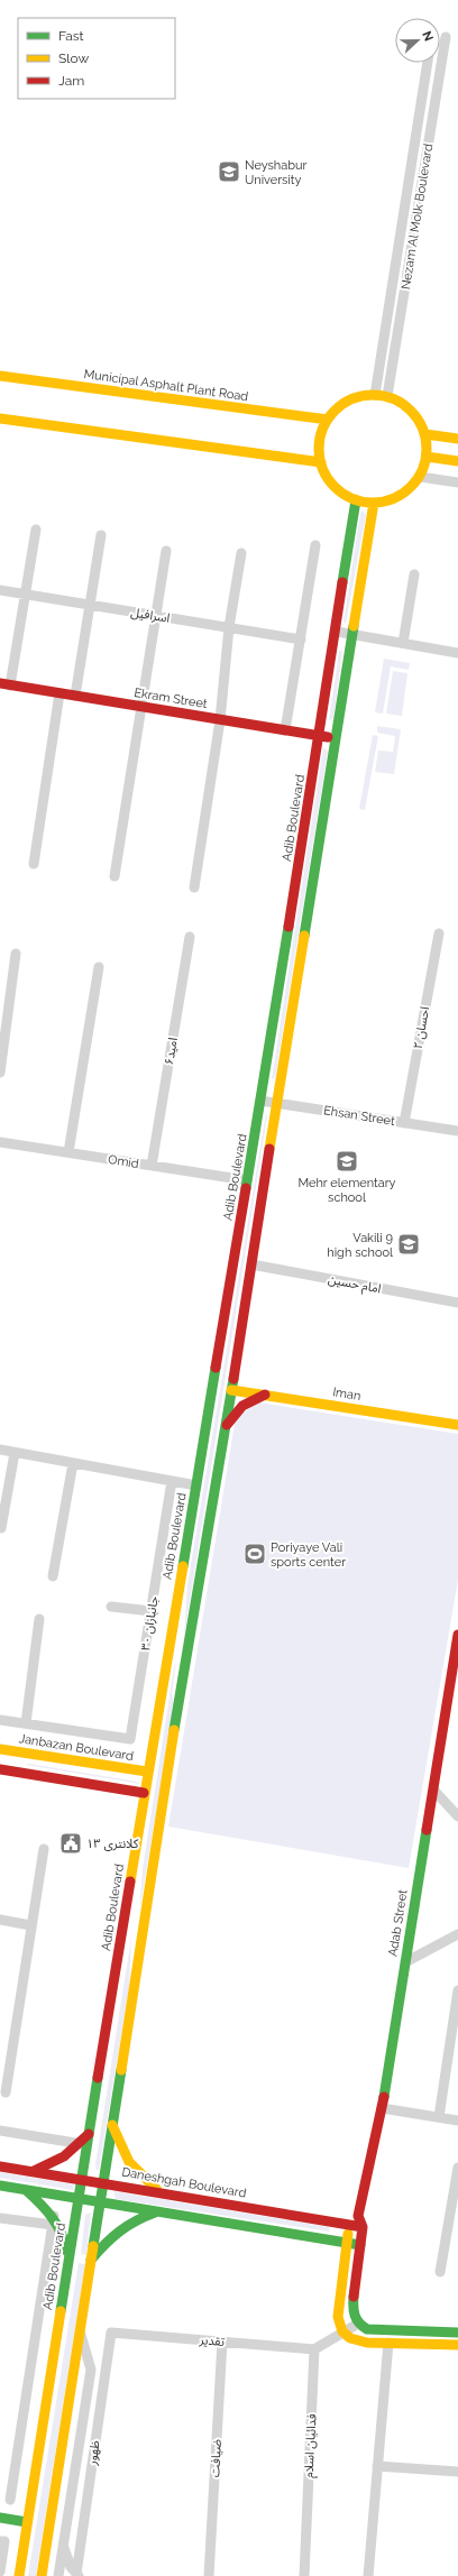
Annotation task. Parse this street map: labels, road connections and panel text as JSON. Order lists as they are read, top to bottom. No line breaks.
{"streets":{"main road":["Municipal Asphalt Plant Road","Ekram Street","Adib Boulevard","Iman","Janbazan Boulevard","Adab Street","Daneshgah Boulevard"],"street":["Nezam Al Molk Boulevard","اسرافیل","احسان ۲","امید۶","Ehsan Street","Omid","امام حسین","جانبازان ۳۰","تقدیر","فدائیان اسلام","ظهور","ضیافت"]},"crossings":[["Nezam Al Molk Boulevard","Municipal Asphalt Plant Road"],["Nezam Al Molk Boulevard","Adib Boulevard"],["Municipal Asphalt Plant Road","Adib Boulevard"],["Ekram Street","Adib Boulevard"],["Adib Boulevard","Ehsan Street"],["Adib Boulevard","Omid"],["Adib Boulevard","Janbazan Boulevard"],["Adib Boulevard","Daneshgah Boulevard"],["احسان ۲","Ehsan Street"],["امید۶","Omid"],["تقدیر","فدائیان اسلام"],["تقدیر","ظهور"],["تقدیر","ضیافت"]],"places":{"school or university":["Neyshabur University","Mehr elementary school","Vakili 9 high school"],"sports":["Poriyaye Vali sports center"],"public building":["کلانتری ۱۳"]},"legend":["Fast","Slow","Jam"],"north":"right"}
